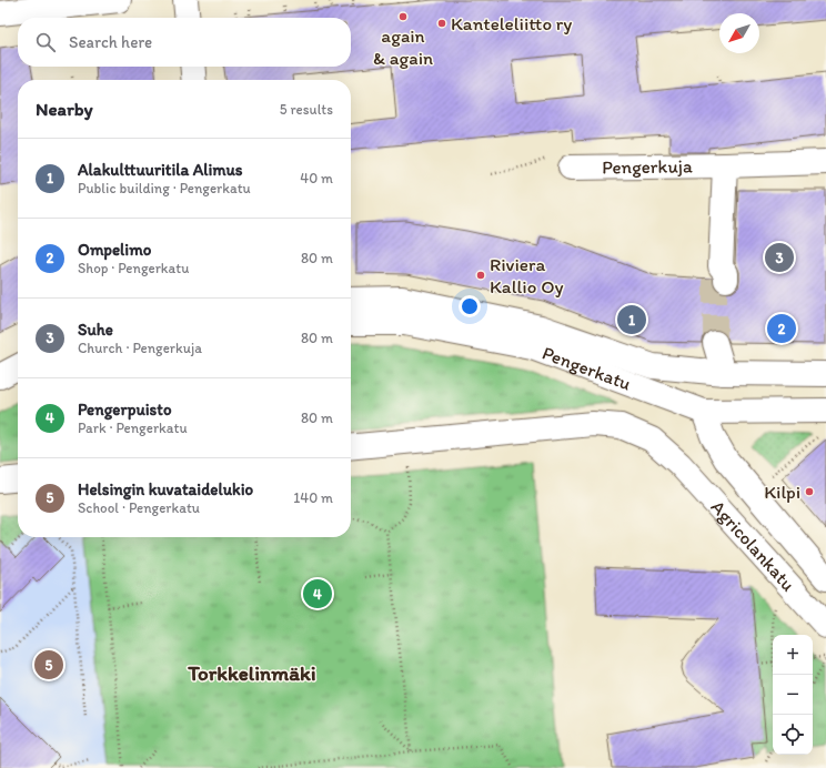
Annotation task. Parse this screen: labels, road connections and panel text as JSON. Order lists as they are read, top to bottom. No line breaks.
{"streets":{"street":["Pengerkuja","Pengerkatu","Agricolankatu"]},"crossings":[["Pengerkatu","Agricolankatu"]],"districts":["Torkkelinmäki"],"places":["again & again","Kanteleliitto ry","Riviera Kallio Oy","Kilpi"],"north":"bottom left","page":{"search":"Search here","heading":["Nearby","5 results"],"list":[{"mark":"1","name":"Alakulttuuritila Alimus","note":"Public building · Pengerkatu","value":"40 m"},{"mark":"2","name":"Ompelimo","note":"Shop · Pengerkatu","value":"80 m"},{"mark":"3","name":"Suhe","note":"Church · Pengerkuja","value":"80 m"},{"mark":"4","name":"Pengerpuisto","note":"Park · Pengerkatu","value":"80 m"},{"mark":"5","name":"Helsingin kuvataidelukio","note":"School · Pengerkatu","value":"140 m"}],"pins":["3","1","2","4","5"],"map_buttons":["+","−"]}}
